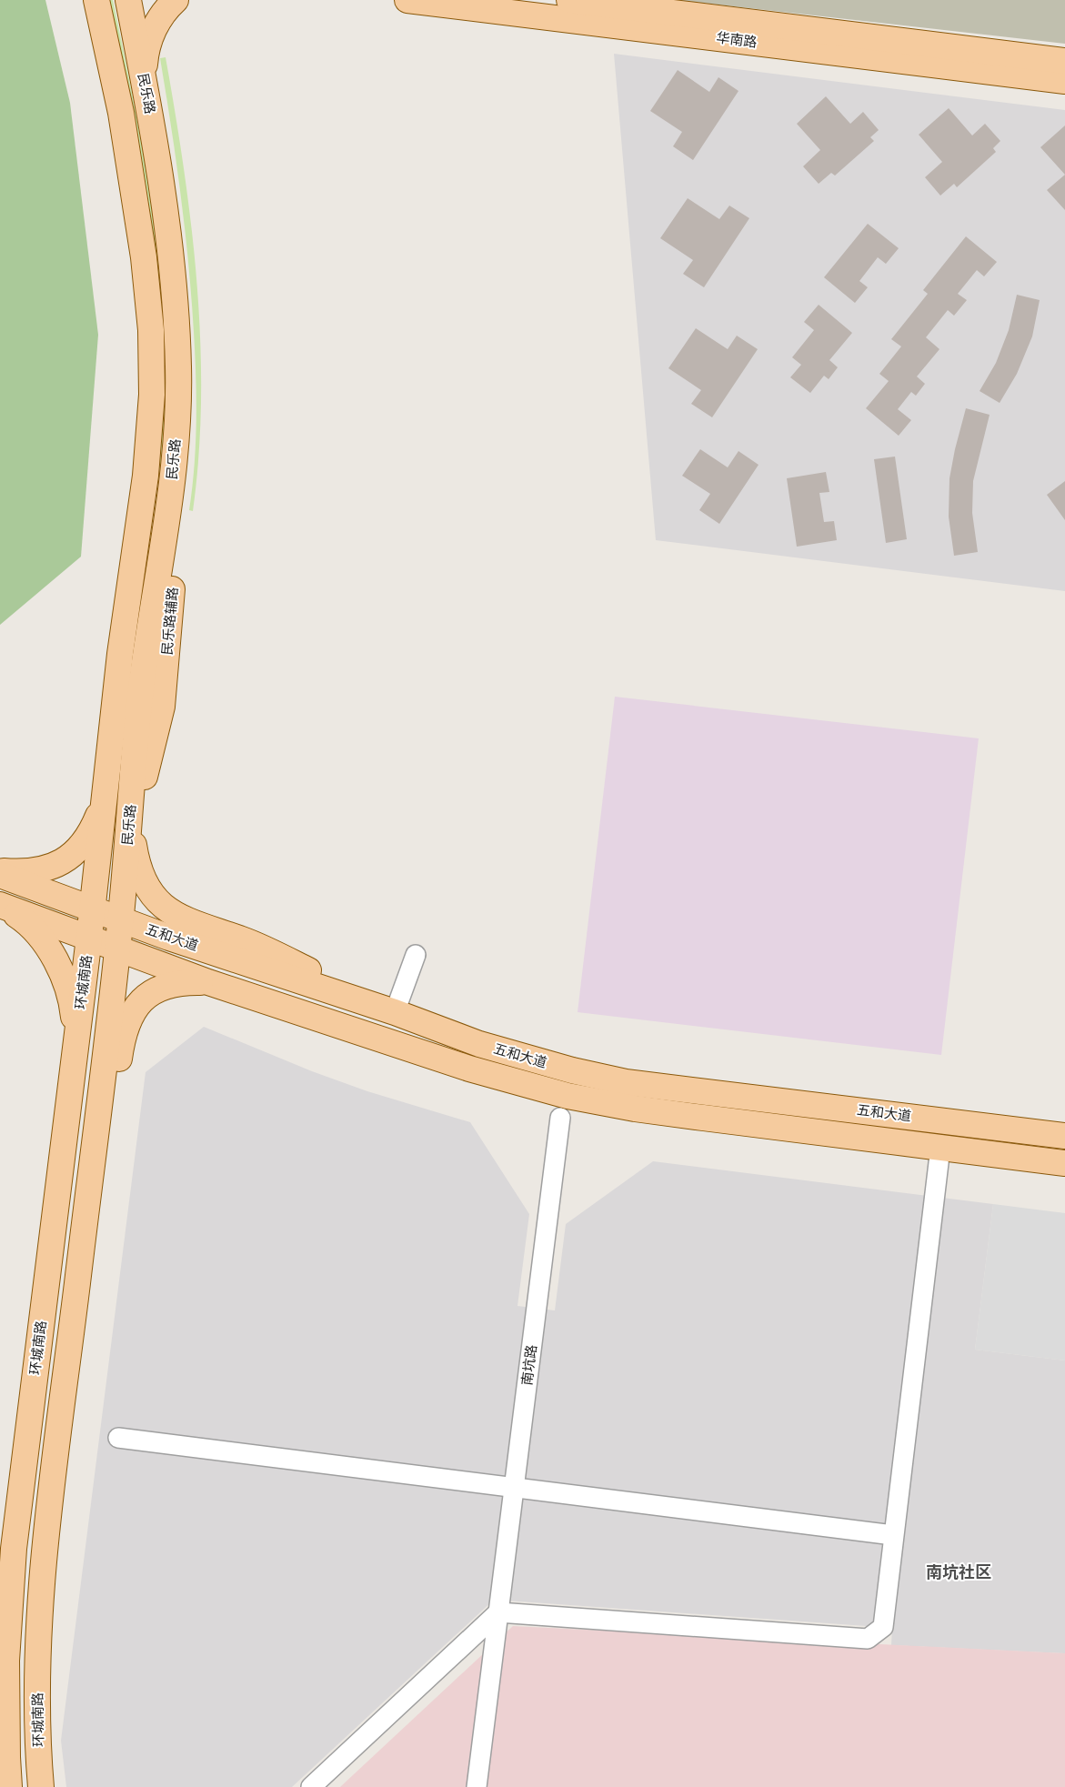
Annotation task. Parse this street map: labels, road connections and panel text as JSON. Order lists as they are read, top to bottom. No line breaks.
{"streets":{"main road":["华南路","民乐路","民乐路辅路","五和大道","环城南路"],"street":["南坑路"]},"crossings":[["民乐路","民乐路辅路"],["民乐路","五和大道"],["民乐路","环城南路"],["五和大道","环城南路"]],"districts":["南坑社区"]}
